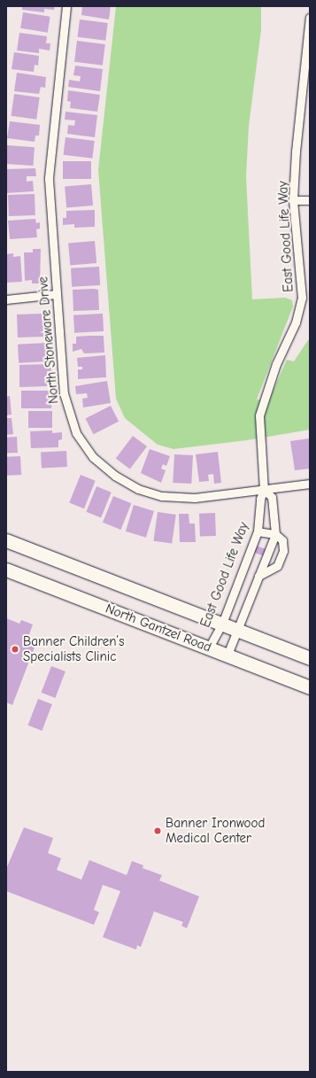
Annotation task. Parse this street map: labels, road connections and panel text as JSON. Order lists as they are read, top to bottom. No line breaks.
{"streets":{"main road":["North Gantzel Road"],"street":["East Good Life Way","North Stoneware Drive"]},"crossings":[["East Good Life Way","North Stoneware Drive"],["East Good Life Way","North Gantzel Road"]],"places":["Banner Children’s Specialists Clinic","Banner Ironwood Medical Center"]}
